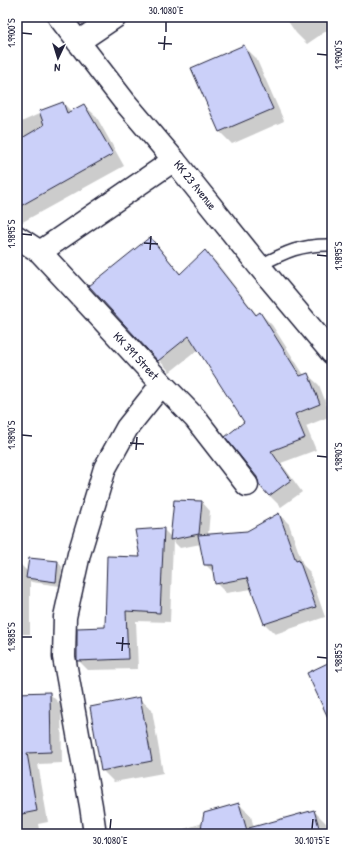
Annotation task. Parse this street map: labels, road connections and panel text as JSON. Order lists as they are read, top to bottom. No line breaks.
{"streets":{"street":["KK 23 Avenue","KK 391 Street"]},"north":"bottom","coordinates":["30.1080°E","1.9900°S","1.9895°S","1.9890°S","1.9885°S","30.1075°E"]}
